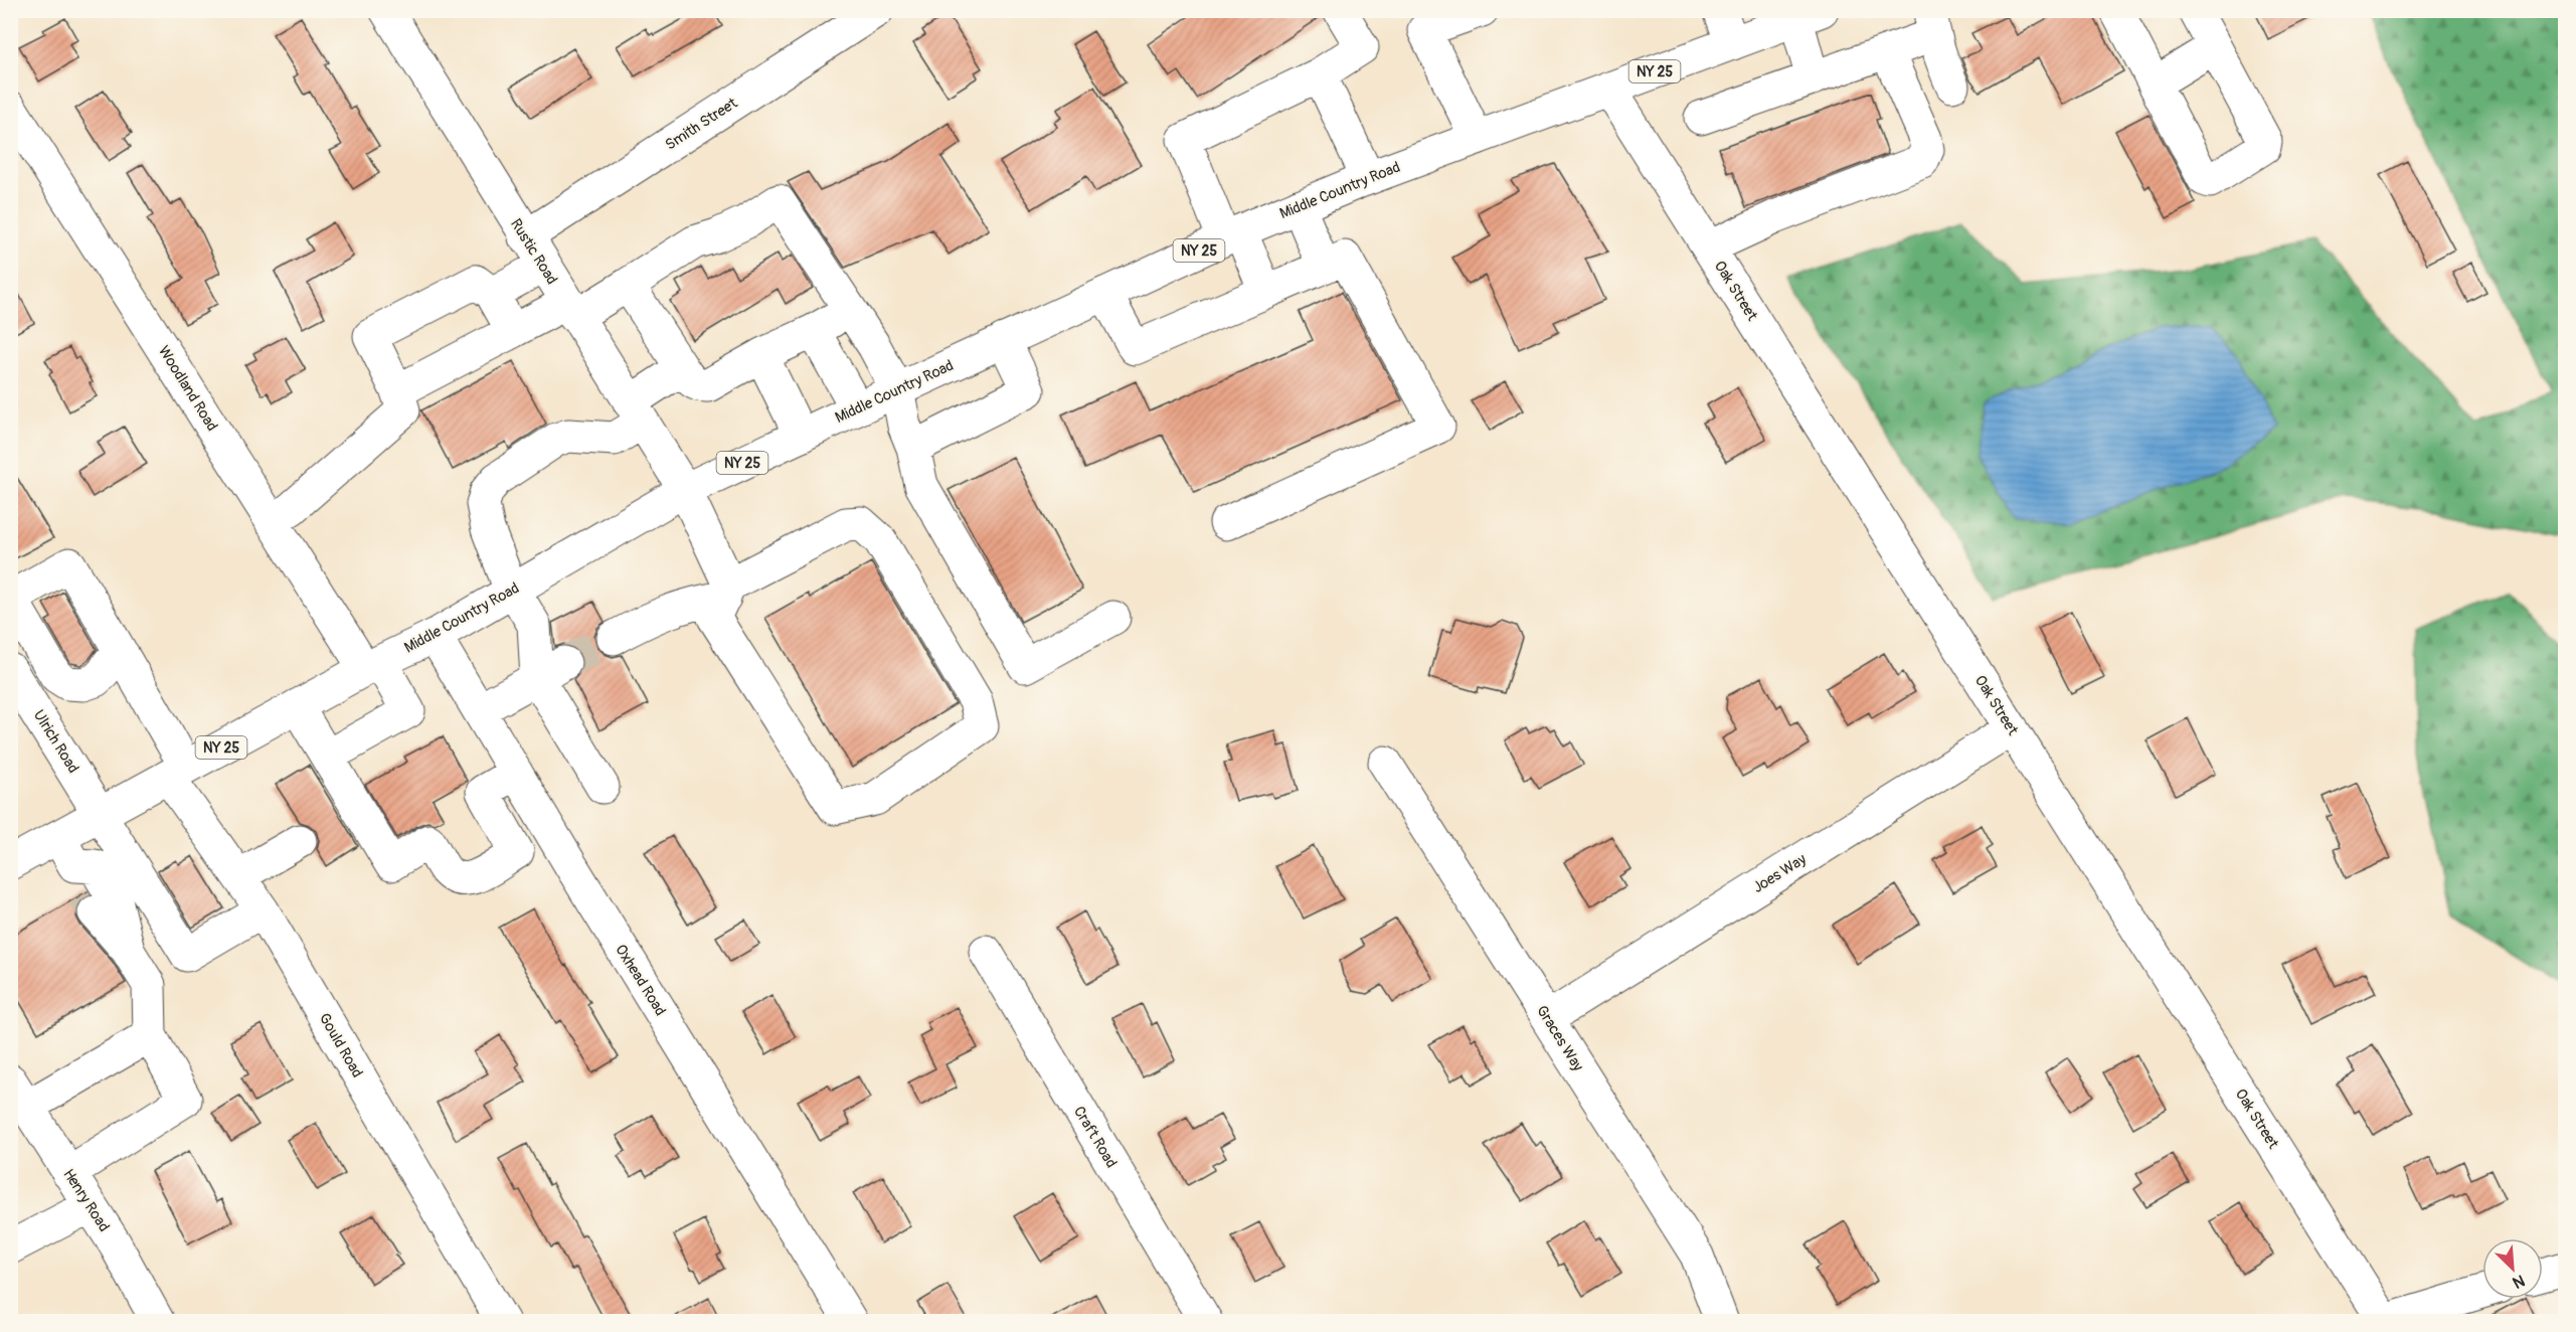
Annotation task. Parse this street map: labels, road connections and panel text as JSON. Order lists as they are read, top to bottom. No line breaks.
{"streets":{"street":["NY 25","Smith Street","Middle Country Road","Rustic Road","Oak Street","Woodland Road","Ulrich Road","Joes Way","Oxhead Road","Graces Way","Gould Road","Craft Road","Henry Road"]},"crossings":[["Smith Street","Rustic Road"],["Middle Country Road","Rustic Road"],["Middle Country Road","Oak Street"],["Middle Country Road","Woodland Road"],["Middle Country Road","Ulrich Road"],["Middle Country Road","Oxhead Road"],["Middle Country Road","Gould Road"],["Oak Street","Joes Way"],["Ulrich Road","Gould Road"],["Joes Way","Graces Way"]],"north":"bottom right"}
